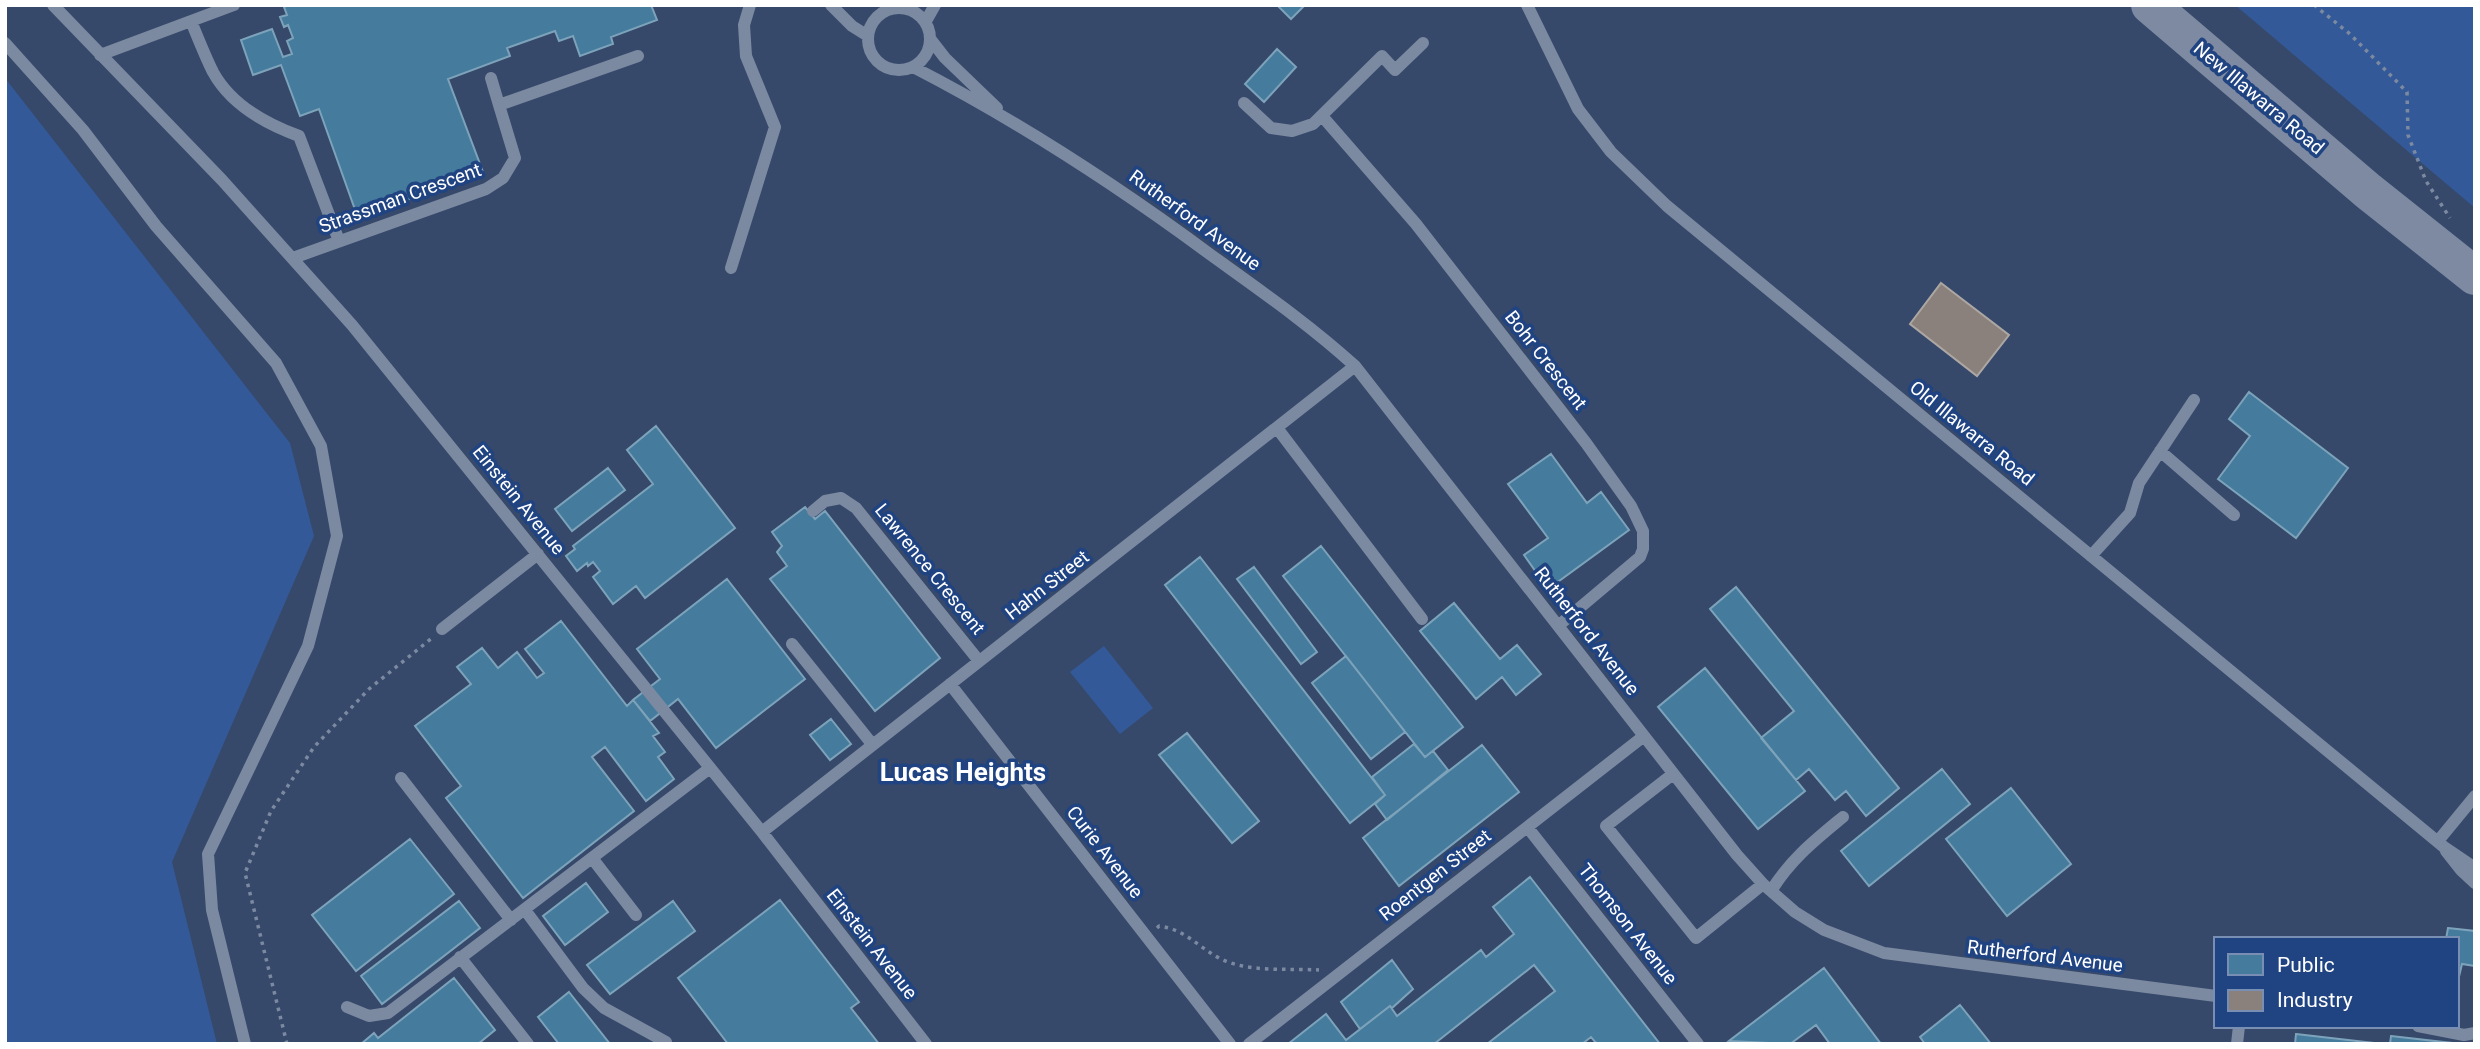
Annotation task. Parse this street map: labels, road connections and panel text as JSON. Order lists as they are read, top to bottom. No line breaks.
{"streets":{"highway":["New Illawarra Road"],"lane":["Strassman Crescent","Rutherford Avenue","Bohr Crescent","Old Illawarra Road","Einstein Avenue","Lawrence Crescent","Hahn Street","Curie Avenue","Roentgen Street","Thomson Avenue"]},"crossings":[["Strassman Crescent","Einstein Avenue"],["Rutherford Avenue","Bohr Crescent"],["Rutherford Avenue","Hahn Street"],["Rutherford Avenue","Roentgen Street"],["Einstein Avenue","Hahn Street"],["Lawrence Crescent","Hahn Street"],["Hahn Street","Curie Avenue"],["Roentgen Street","Thomson Avenue"]],"districts":["Lucas Heights"],"legend":["Public","Industry"]}
